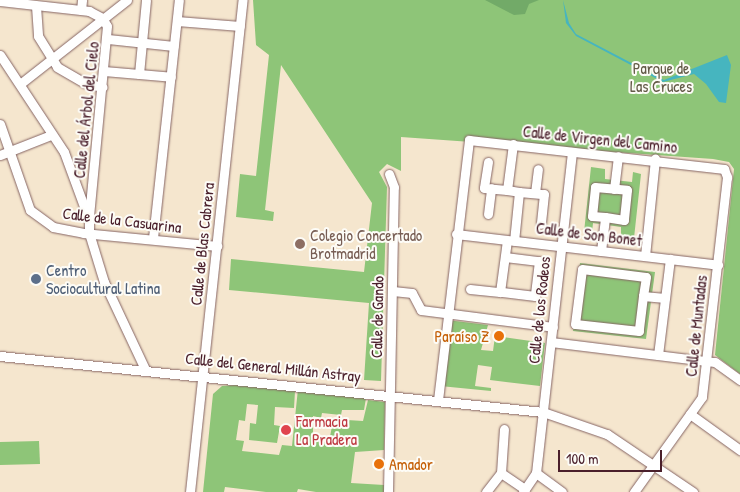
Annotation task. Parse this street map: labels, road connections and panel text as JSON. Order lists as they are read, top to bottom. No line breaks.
{"streets":{"street":["Calle del Árbol del Cielo","Calle de Virgen del Camino","Calle de la Casuarina","Calle de Son Bonet","Calle de Blas Cabrera","Calle de los Rodeos","Calle de Gando","Calle de Muntadas","Calle del General Millán Astray"]},"crossings":[["Calle de Virgen del Camino","Calle de Son Bonet"],["Calle de Virgen del Camino","Calle de los Rodeos"],["Calle de Virgen del Camino","Calle de Muntadas"],["Calle de la Casuarina","Calle de Blas Cabrera"],["Calle de Son Bonet","Calle de los Rodeos"],["Calle de Son Bonet","Calle de Muntadas"],["Calle de Blas Cabrera","Calle del General Millán Astray"],["Calle de los Rodeos","Calle del General Millán Astray"],["Calle de Gando","Calle del General Millán Astray"],["Calle de Muntadas","Calle del General Millán Astray"]],"parks":["Parque de Las Cruces"],"places":["Colegio Concertado Brotmadrid","Centro Sociocultural Latina","Paraíso Z","Farmacia La Pradera","Amador"],"scale_bar":"100 m"}
